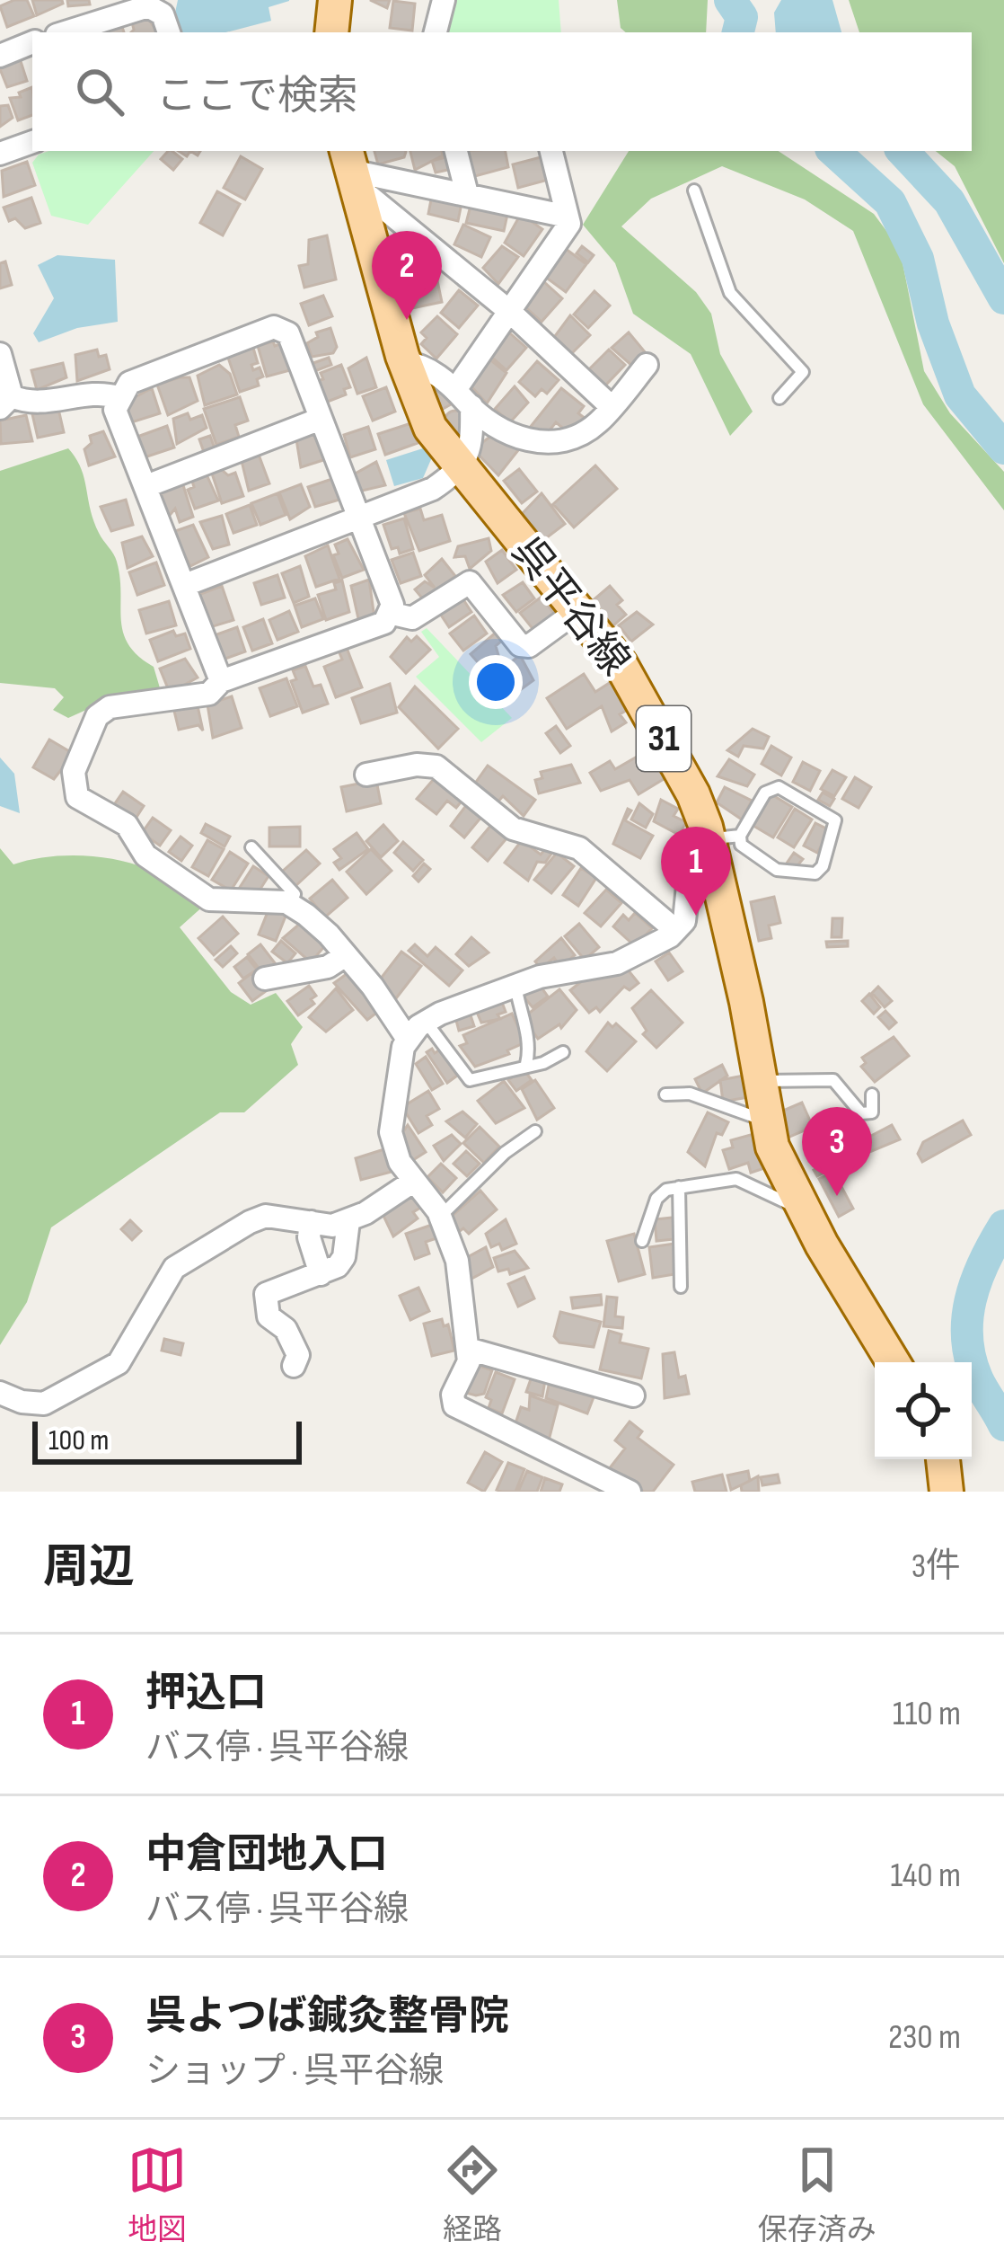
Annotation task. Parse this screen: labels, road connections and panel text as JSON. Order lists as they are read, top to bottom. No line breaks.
{"streets":{"main road":["呉平谷線","31"]},"scale_bar":"100 m","page":{"search":"ここで検索","pins":["2","1","3"],"scale":"100 m","heading":["周辺","3件"],"list":[{"mark":"1","name":"押込口","note":"バス停 · 呉平谷線","value":"110 m"},{"mark":"2","name":"中倉団地入口","note":"バス停 · 呉平谷線","value":"140 m"},{"mark":"3","name":"呉よつば鍼灸整骨院","note":"ショップ · 呉平谷線","value":"230 m"}],"nav":["地図","経路","保存済み"]}}
